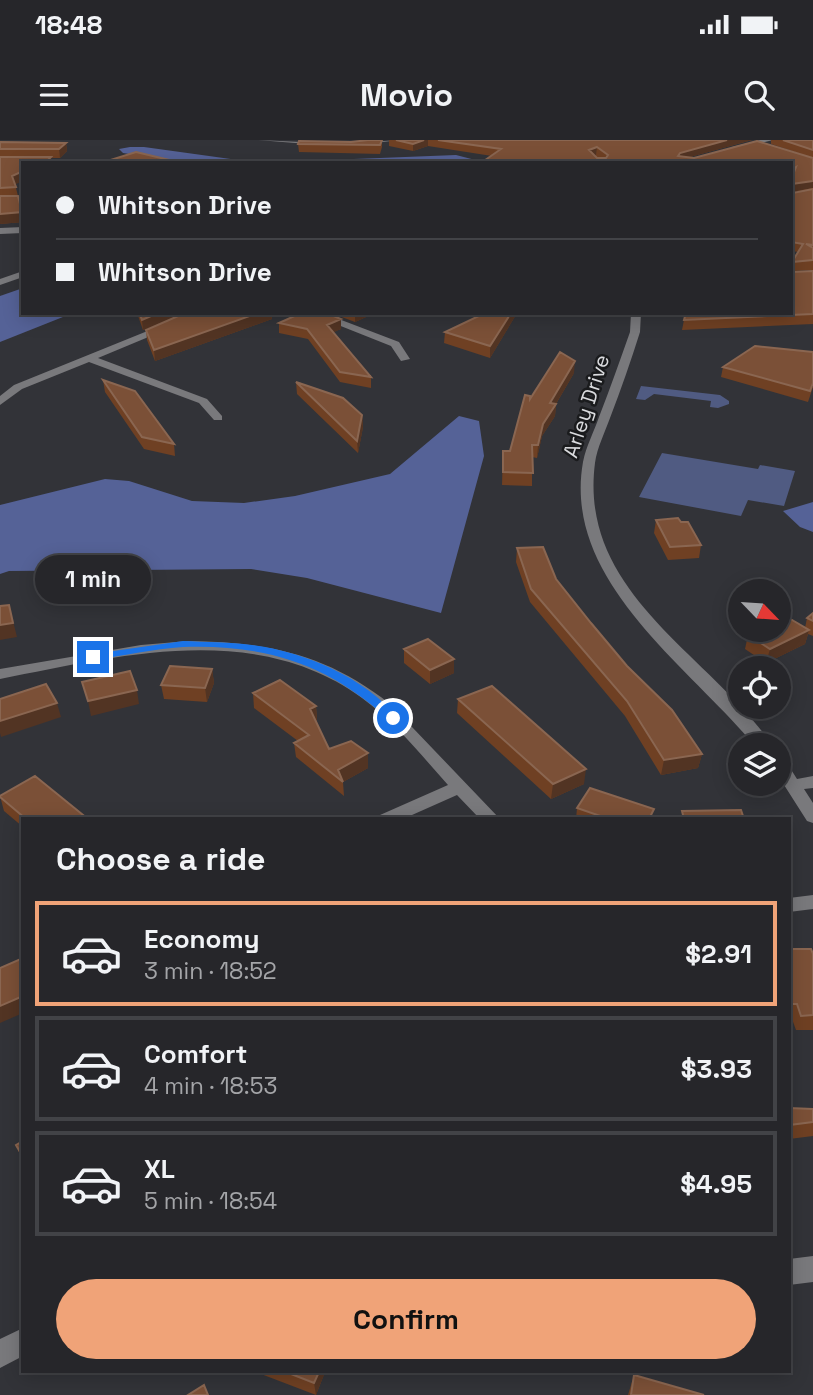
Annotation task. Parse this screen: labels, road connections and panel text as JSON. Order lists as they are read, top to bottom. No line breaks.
{"streets":{"street":["Arley Drive"]},"north":"bottom right","page":{"status":"18:48","header":"Movio","banner":["Whitson Drive","Whitson Drive"],"bubble":"1 min","heading":"Choose a ride","list":[{"name":"Economy","note":"3 min · 18:52","value":"$2.91"},{"name":"Comfort","note":"4 min · 18:53","value":"$3.93"},{"name":"XL","note":"5 min · 18:54","value":"$4.95"}],"buttons":"Confirm"}}
